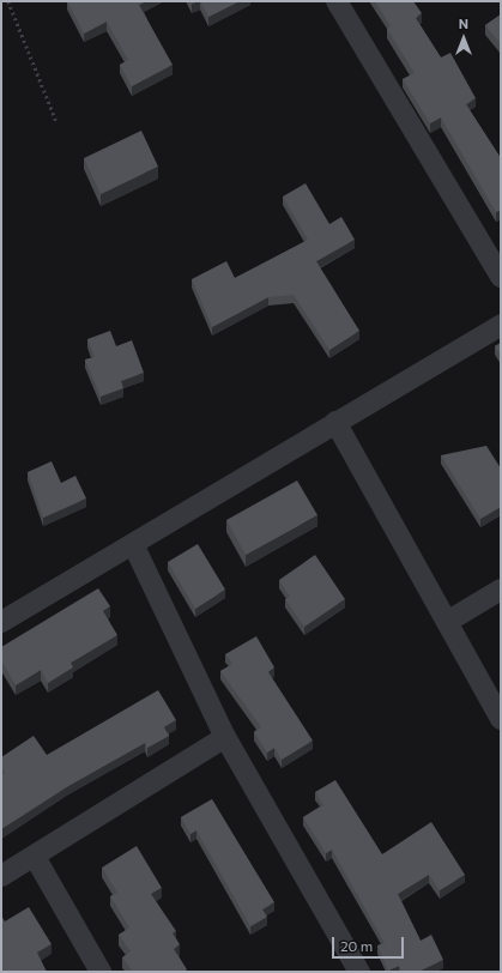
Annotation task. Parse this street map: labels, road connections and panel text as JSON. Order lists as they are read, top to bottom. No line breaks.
{"scale_bar":"20 m","north":"top"}
